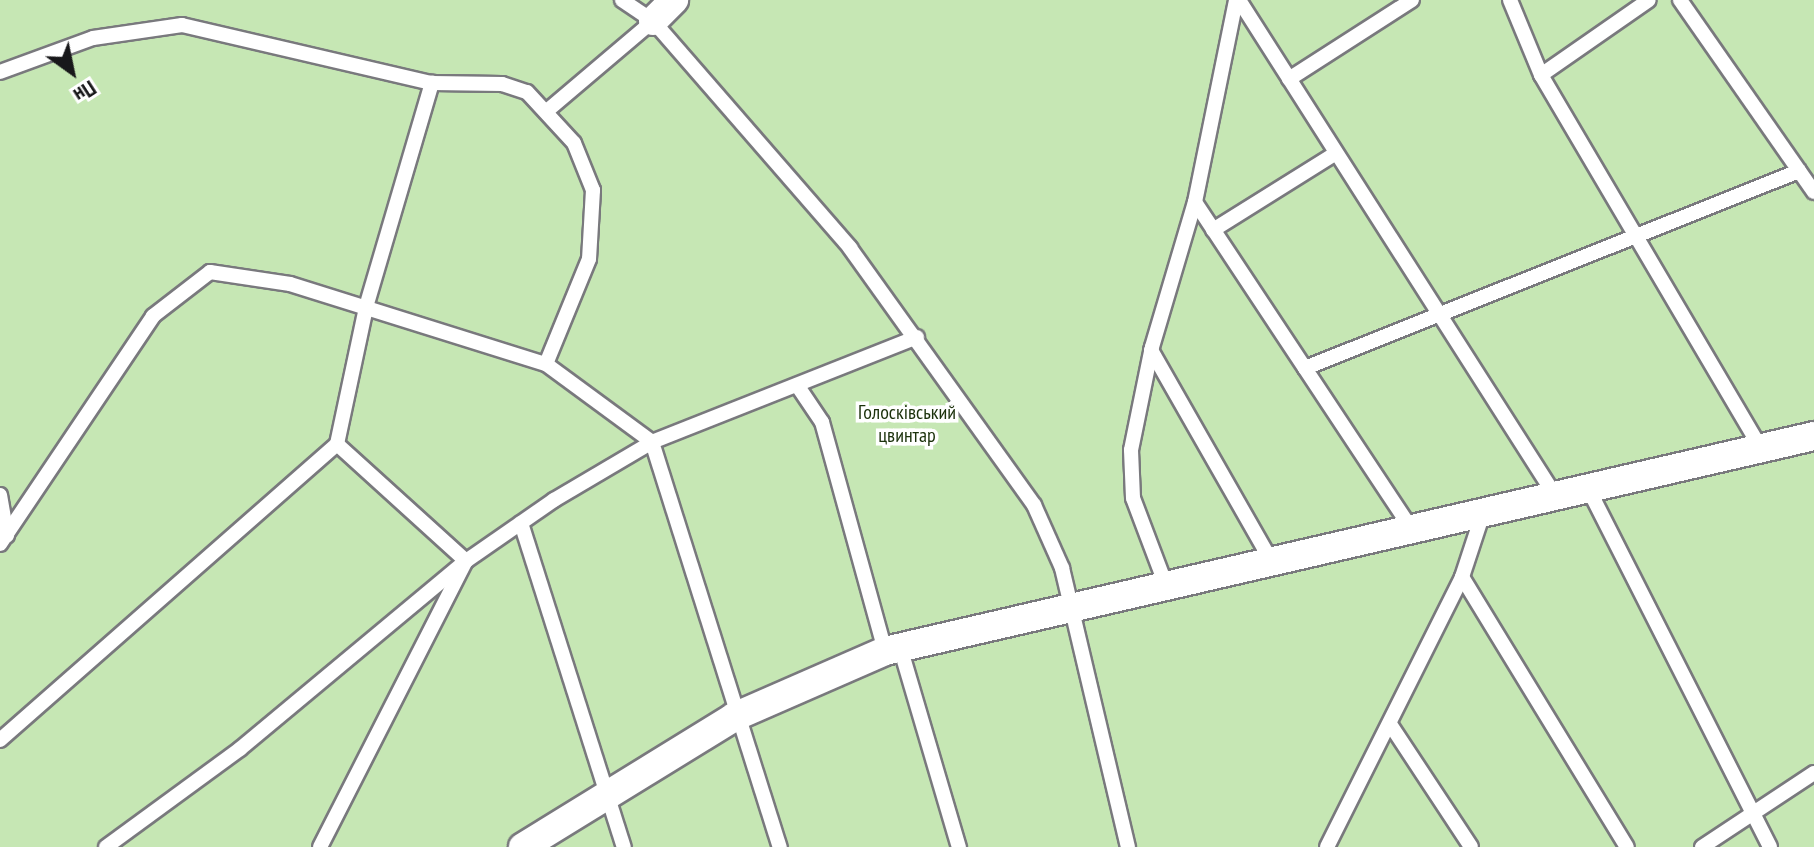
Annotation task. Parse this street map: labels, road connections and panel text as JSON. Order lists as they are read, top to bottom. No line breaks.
{"parks":["Голосківський цвинтар"],"north":"bottom right"}
